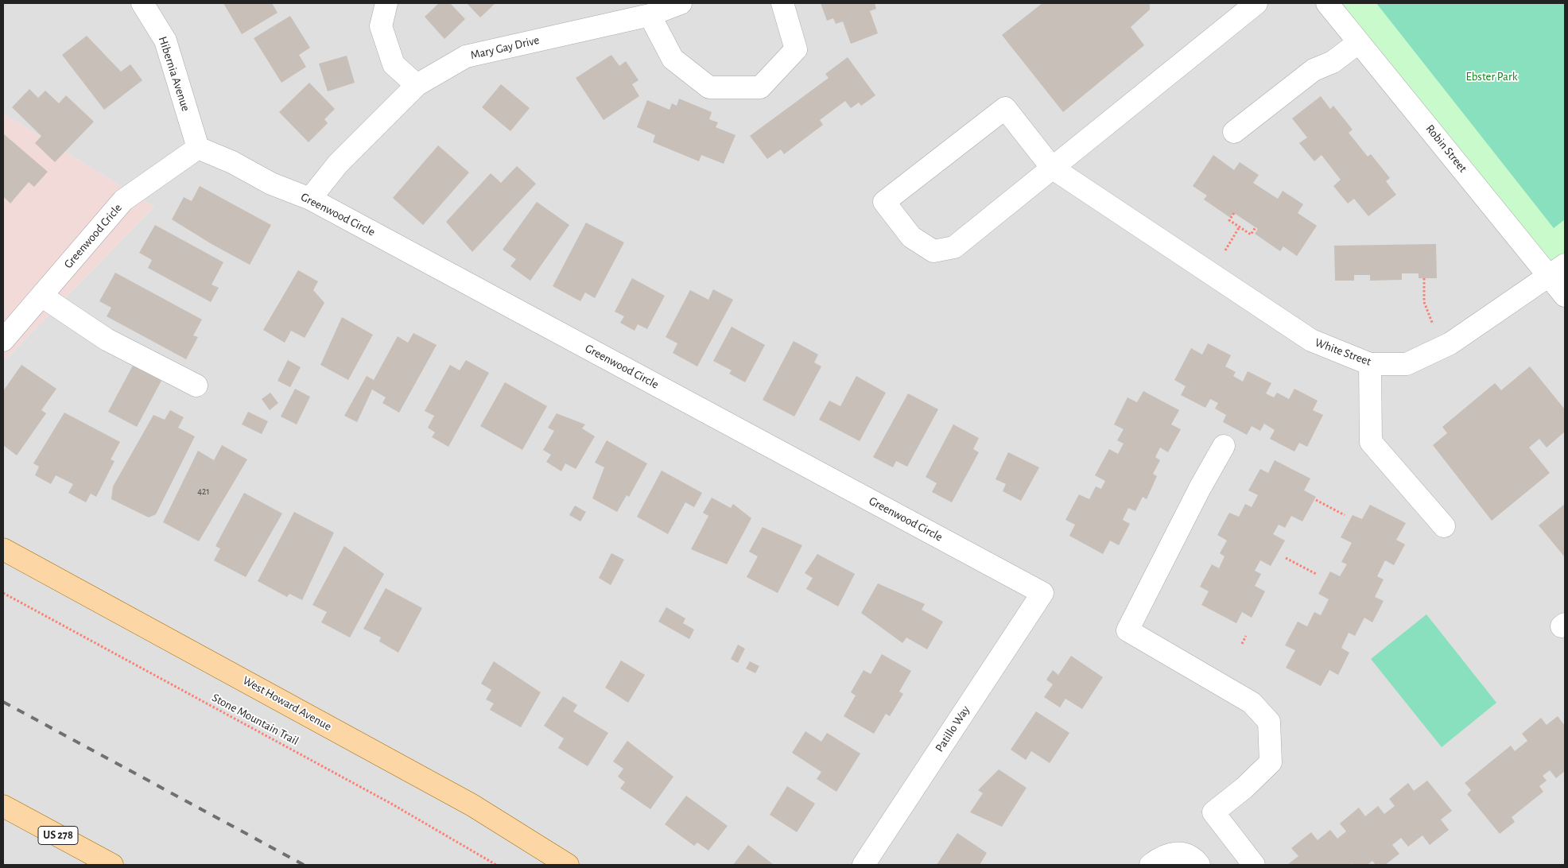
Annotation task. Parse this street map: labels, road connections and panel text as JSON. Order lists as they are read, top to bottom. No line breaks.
{"streets":{"main road":["West Howard Avenue","US 278"],"street":["Mary Gay Drive","Hibernia Avenue","Robin Street","Greenwood Circle","Greenwood Cricle","White Street","Patillo Way"],"path":["Stone Mountain Trail"]},"crossings":[["Mary Gay Drive","Greenwood Circle"],["Hibernia Avenue","Greenwood Circle"],["Hibernia Avenue","Greenwood Cricle"],["Robin Street","White Street"],["Greenwood Circle","Greenwood Cricle"],["Greenwood Circle","Patillo Way"]],"parks":["Ebster Park"],"house_numbers":["421"]}
